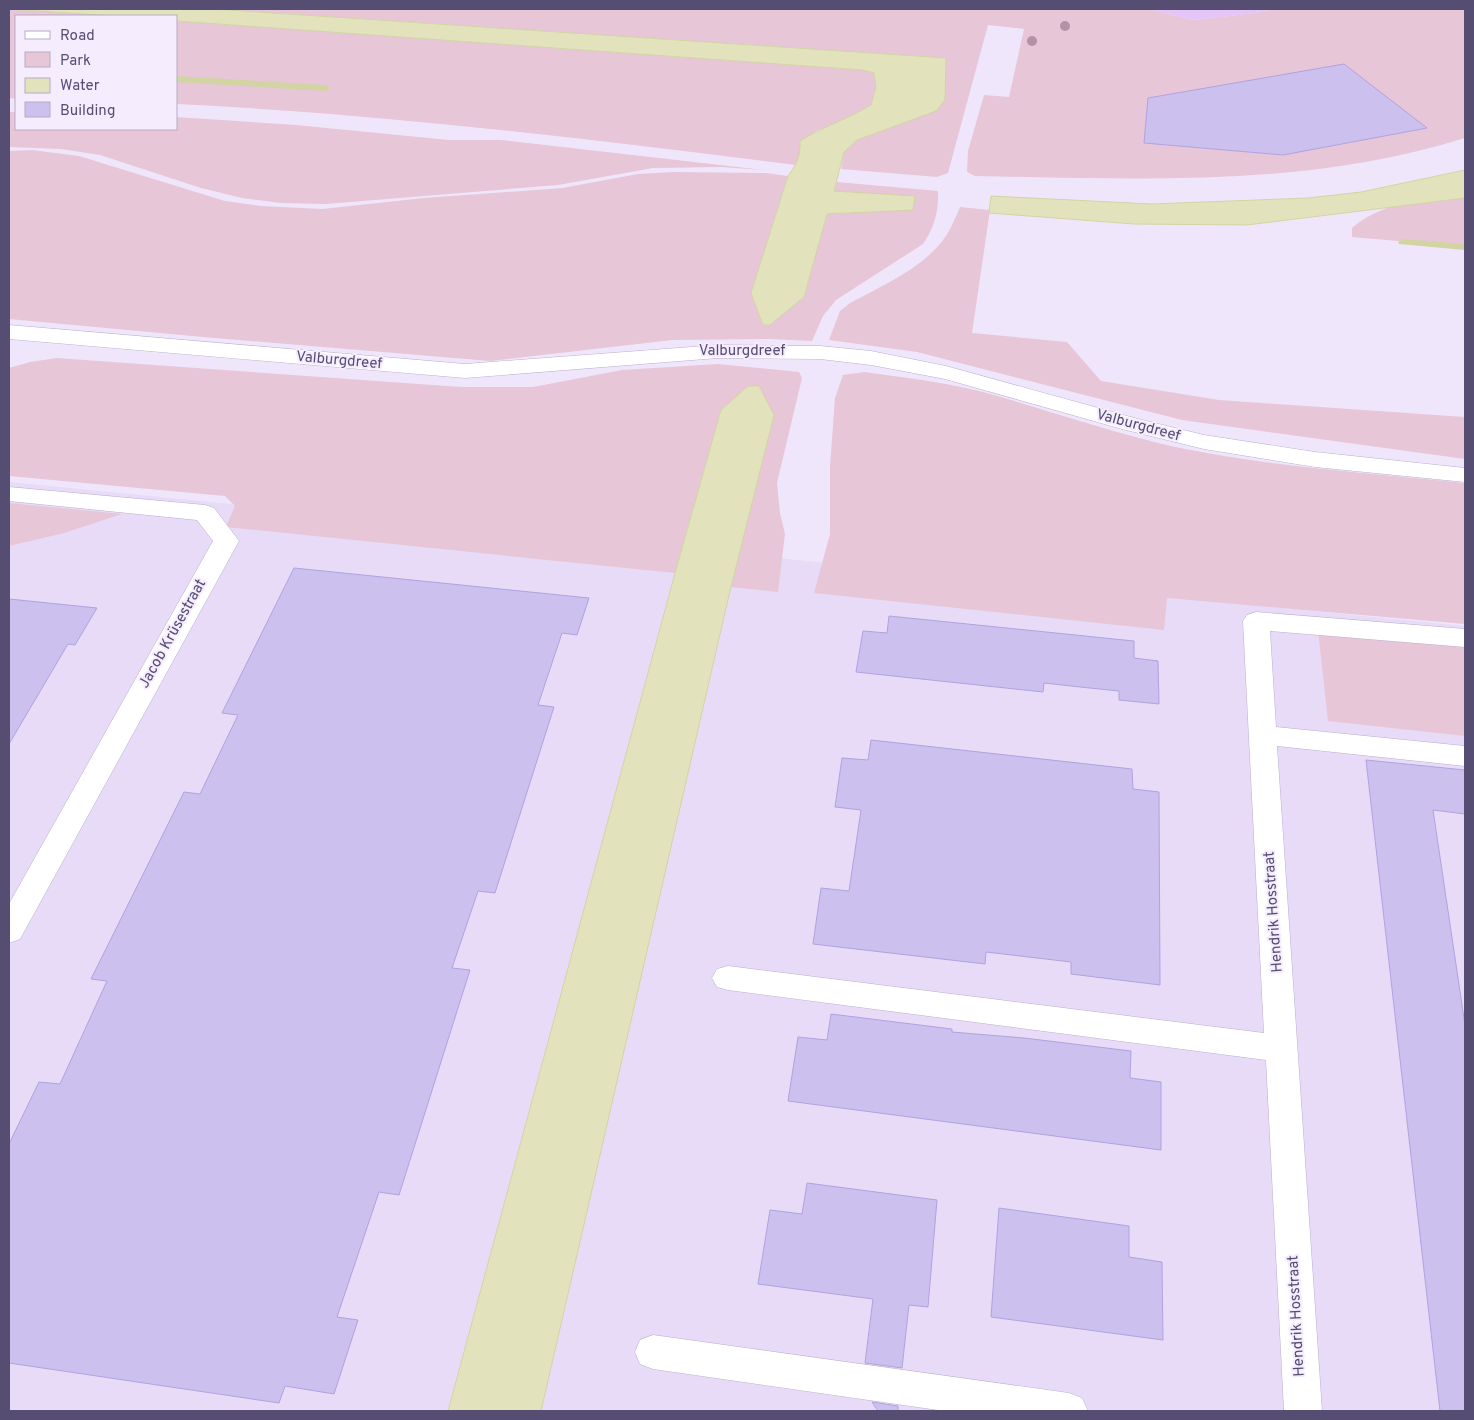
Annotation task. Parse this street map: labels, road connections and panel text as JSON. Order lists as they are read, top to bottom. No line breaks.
{"streets":{"street":["Valburgdreef","Jacob Krüsestraat","Hendrik Hosstraat"]},"legend":["Road","Park","Water","Building"]}
